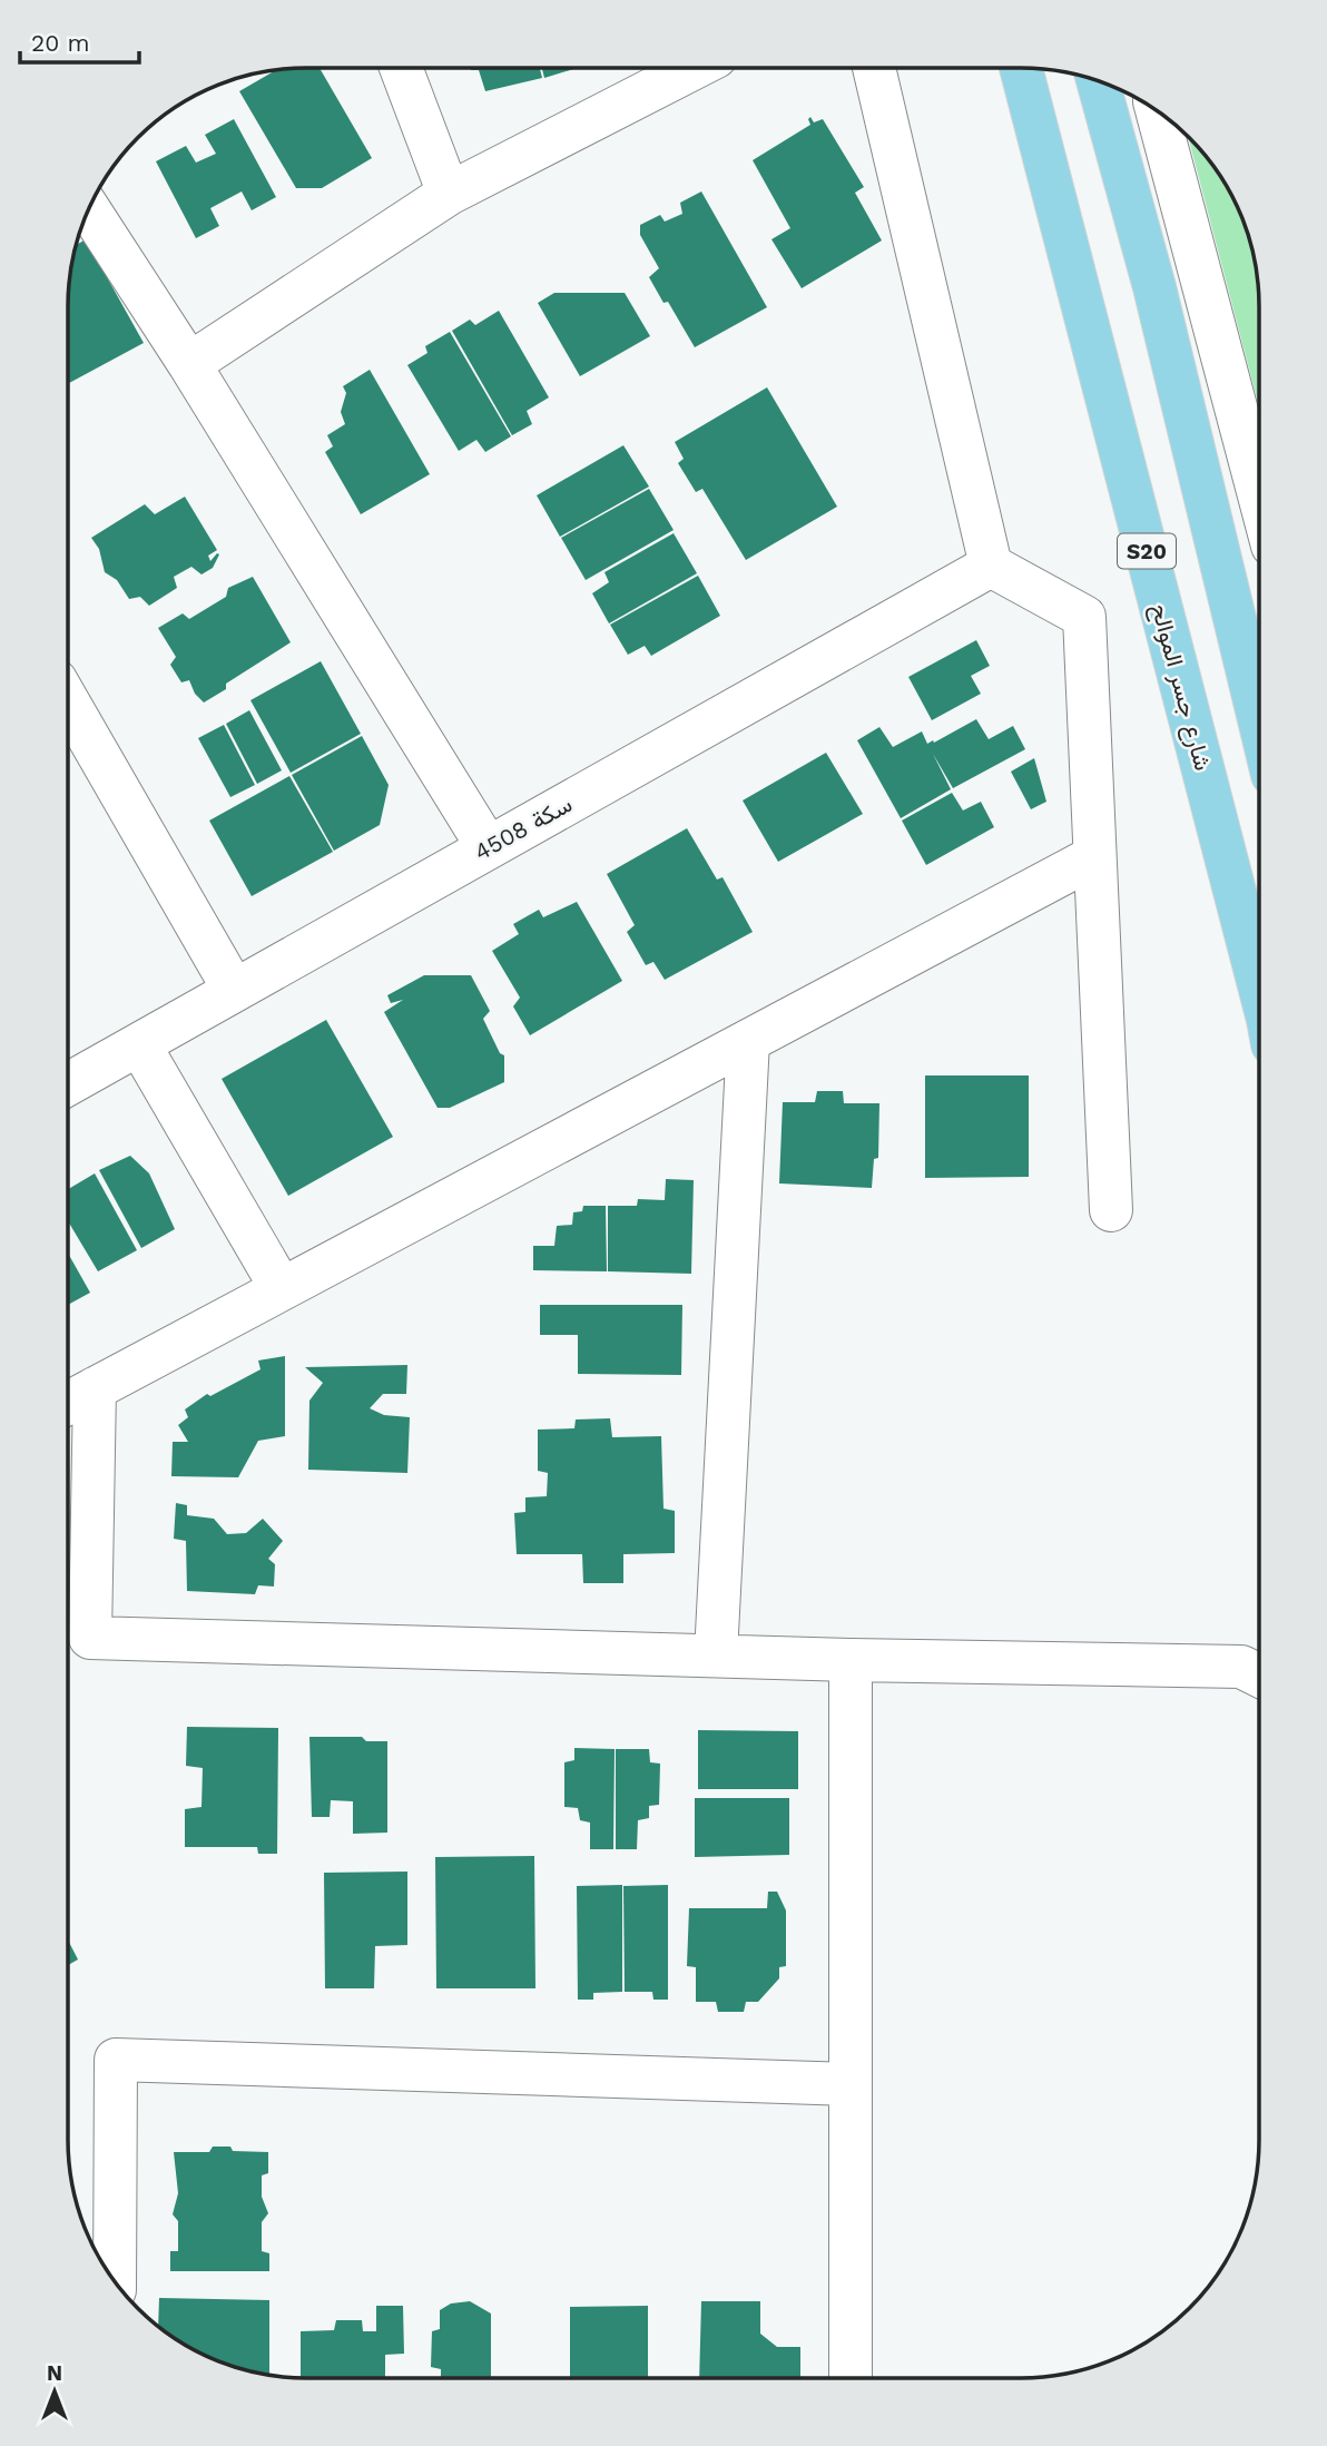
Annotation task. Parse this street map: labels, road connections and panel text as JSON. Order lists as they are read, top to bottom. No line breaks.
{"streets":{"main road":["S20","شارع جسر الموالح"],"street":["سكة 4508"]},"scale_bar":"20 m","north":"top"}
